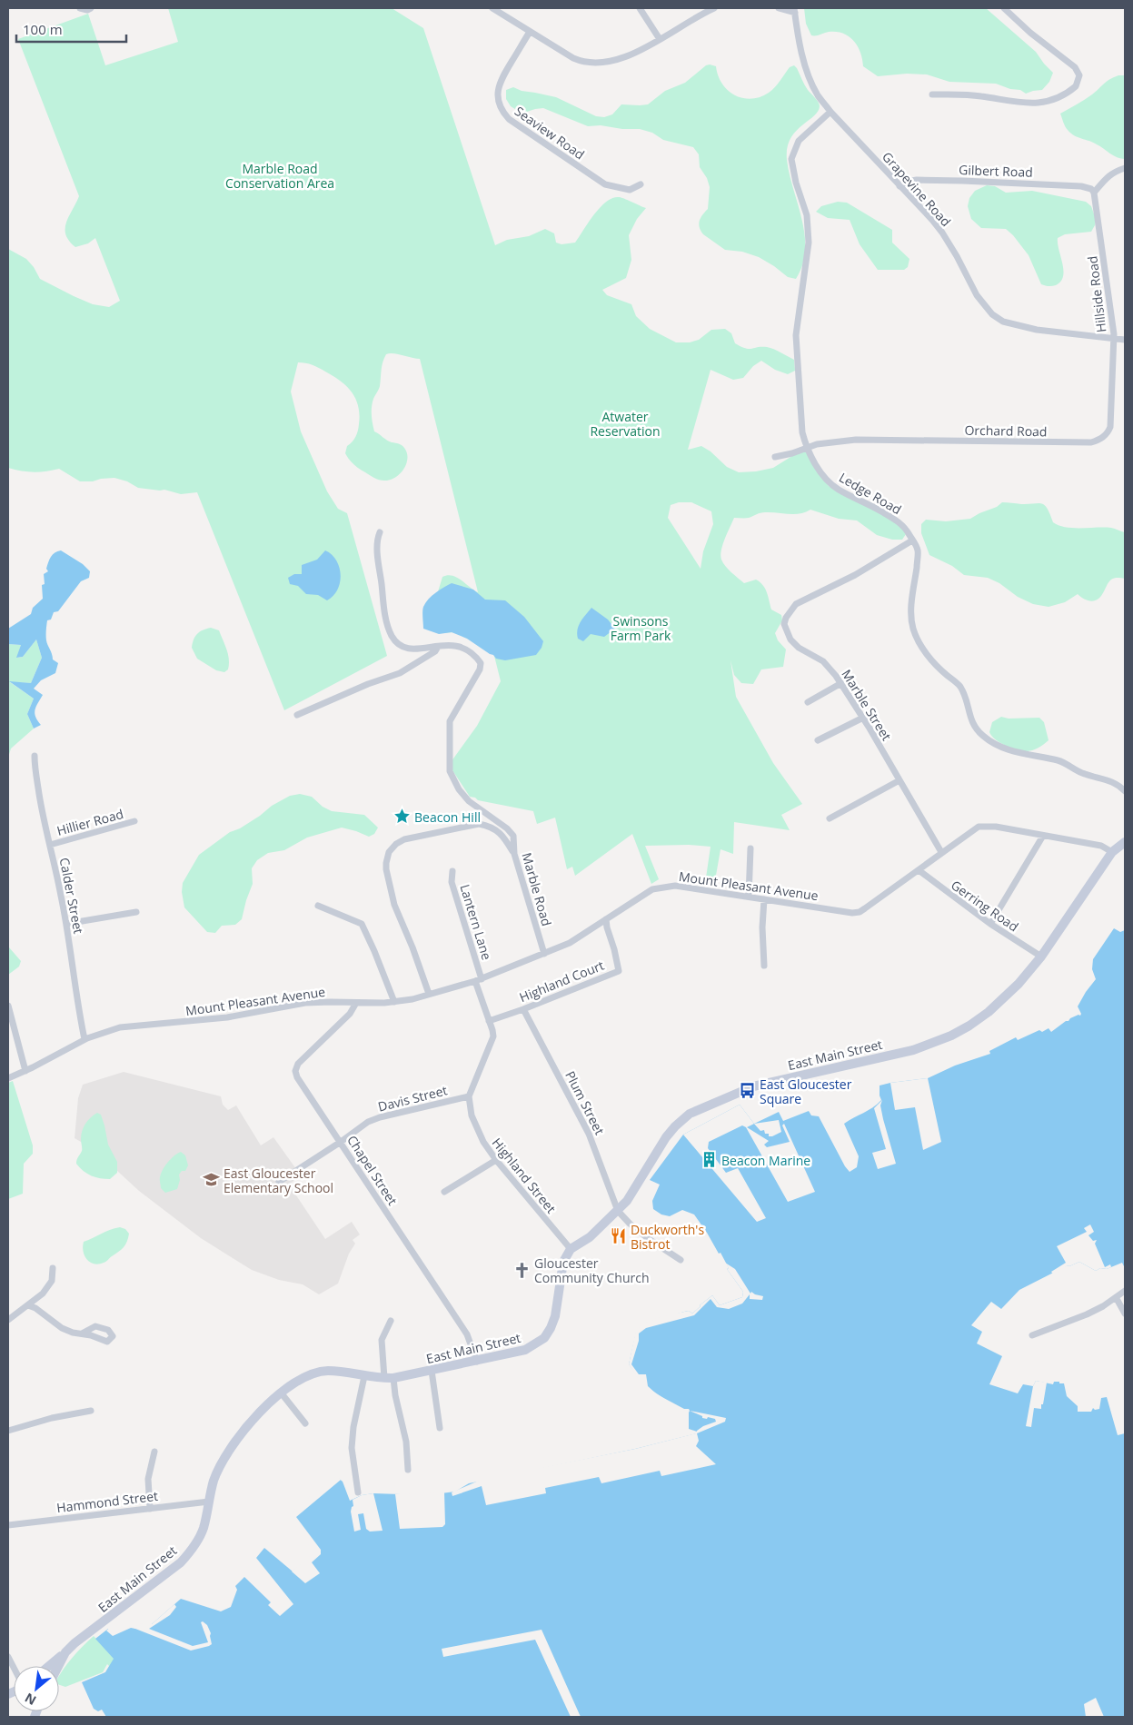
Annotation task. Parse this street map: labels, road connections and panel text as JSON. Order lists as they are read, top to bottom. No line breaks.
{"streets":{"main road":["East Main Street"],"street":["Seaview Road","Gilbert Road","Grapevine Road","Hillside Road","Orchard Road","Ledge Road","Marble Street","Hillier Road","Mount Pleasant Avenue","Marble Road","Calder Street","Gerring Road","Lantern Lane","Highland Court","Davis Street","Plum Street","Chapel Street","Highland Street","Hammond Street"]},"crossings":[["Gilbert Road","Grapevine Road"],["Gilbert Road","Hillside Road"],["Grapevine Road","Hillside Road"],["Grapevine Road","Orchard Road"],["Grapevine Road","Ledge Road"],["Hillside Road","Orchard Road"],["Orchard Road","Ledge Road"],["Ledge Road","Marble Street"],["Marble Street","Mount Pleasant Avenue"],["Hillier Road","Calder Street"],["Mount Pleasant Avenue","Marble Road"],["Mount Pleasant Avenue","Calder Street"],["Mount Pleasant Avenue","Gerring Road"],["Mount Pleasant Avenue","Lantern Lane"],["Mount Pleasant Avenue","Highland Court"],["Mount Pleasant Avenue","East Main Street"],["Mount Pleasant Avenue","Chapel Street"],["Gerring Road","East Main Street"],["Highland Court","Plum Street"],["East Main Street","Plum Street"],["East Main Street","Chapel Street"],["East Main Street","Highland Street"],["East Main Street","Hammond Street"],["Davis Street","Chapel Street"],["Davis Street","Highland Street"]],"parks":["Marble Road Conservation Area","Atwater Reservation","Swinsons Farm Park"],"places":{"place":["Beacon Hill"],"bus stop":["East Gloucester Square"],"building":["Beacon Marine"],"school or university":["East Gloucester Elementary School"],"restaurant":["Duckworth's Bistrot"],"church":["Gloucester Community Church"]},"scale_bar":"100 m","north":"bottom left"}
